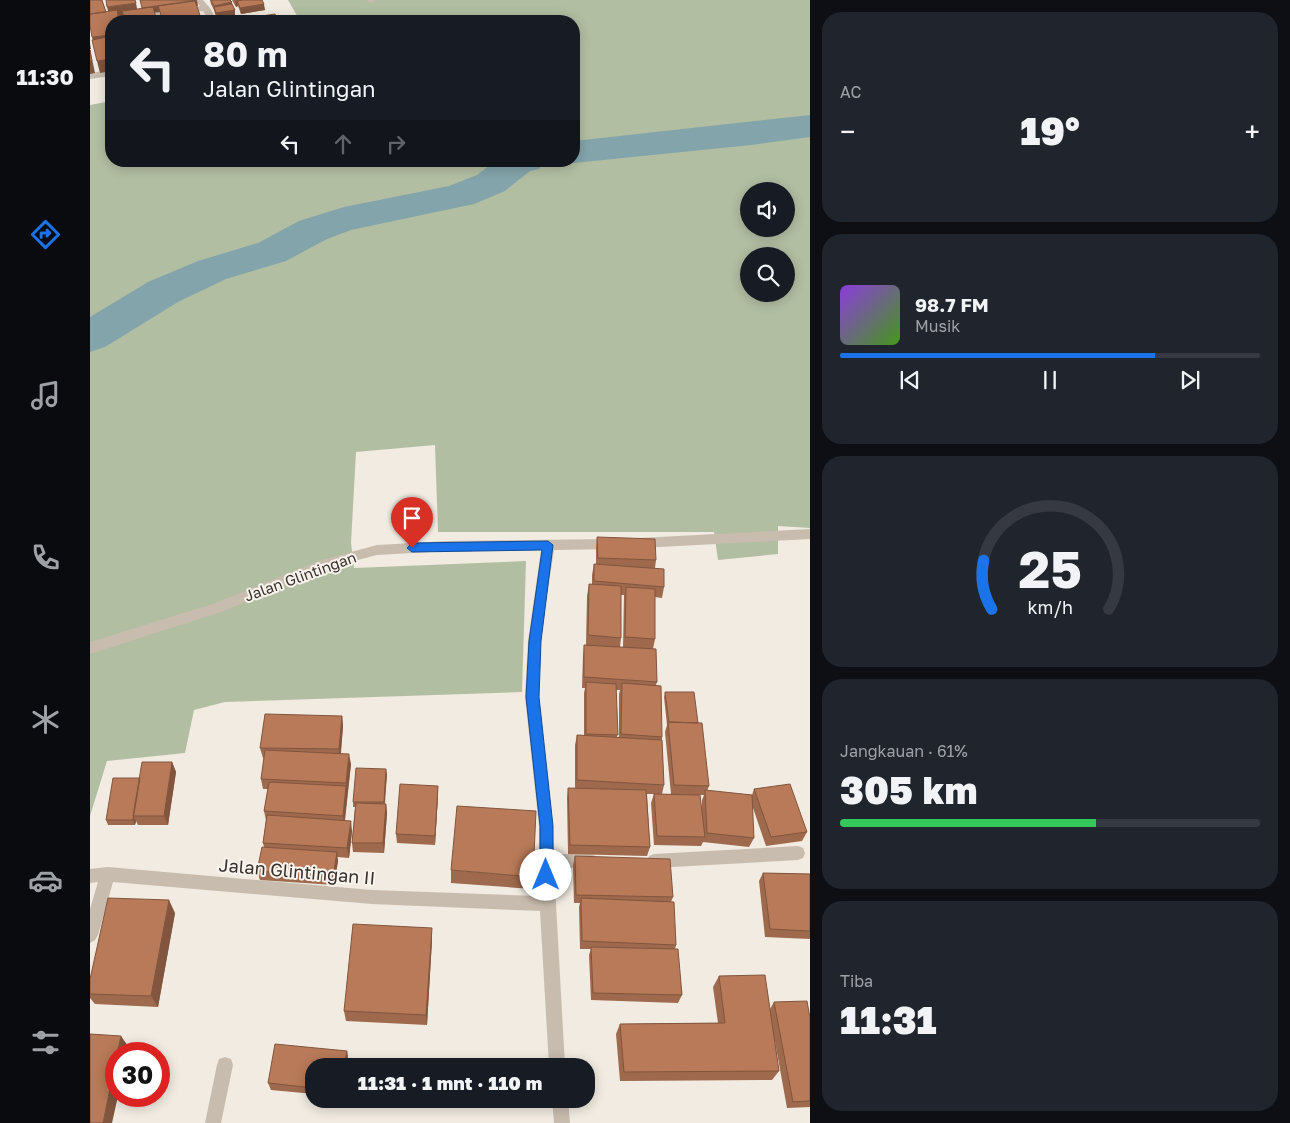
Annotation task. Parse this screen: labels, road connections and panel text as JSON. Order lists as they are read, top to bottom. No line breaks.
{"streets":{"street":["Jalan Glintingan","Jalan Glintingan II"]},"page":{"tabs":"11:30","tile":["AC",["Jangkauan · 61%","305 km"],["Tiba","11:31"]],"turn":["80 m","Jalan Glintingan"],"heat":["−","19°","+"],"song":["98.7 FM","Musik"],"limit":"30","trip":"11:31 · 1 mnt · 110 m","gauge":["25","km/h"]}}
